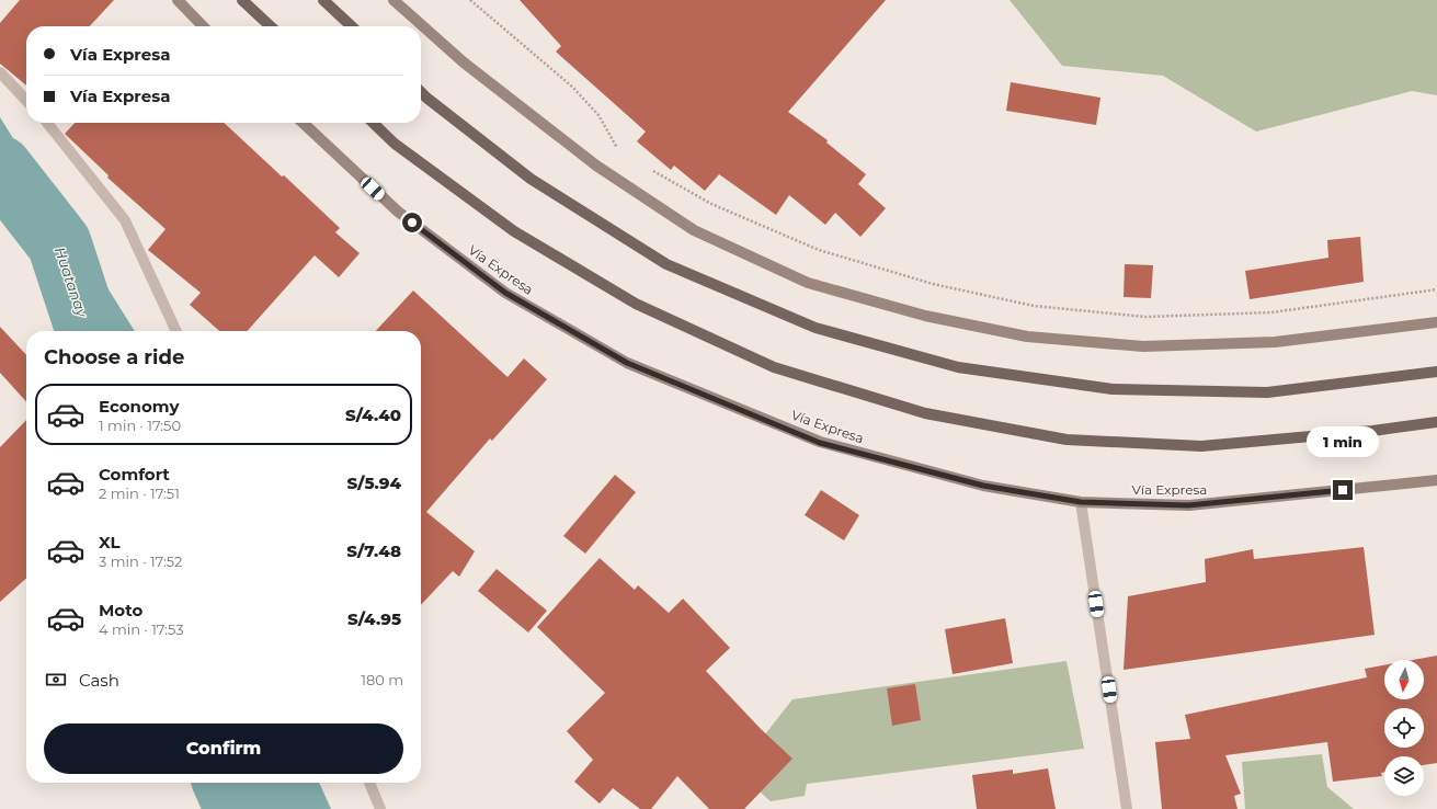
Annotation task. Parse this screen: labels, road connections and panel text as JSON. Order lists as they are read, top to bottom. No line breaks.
{"streets":{"main road":["Vía Expresa"]},"water":["Huatanay"],"north":"bottom","page":{"banner":["Vía Expresa","Vía Expresa"],"heading":"Choose a ride","list":[{"name":"Economy","note":"1 min · 17:50","value":"S/4.40"},{"name":"Comfort","note":"2 min · 17:51","value":"S/5.94"},{"name":"XL","note":"3 min · 17:52","value":"S/7.48"},{"name":"Moto","note":"4 min · 17:53","value":"S/4.95"}],"bubble":"1 min","pay":["Cash","180 m"],"buttons":"Confirm"}}
